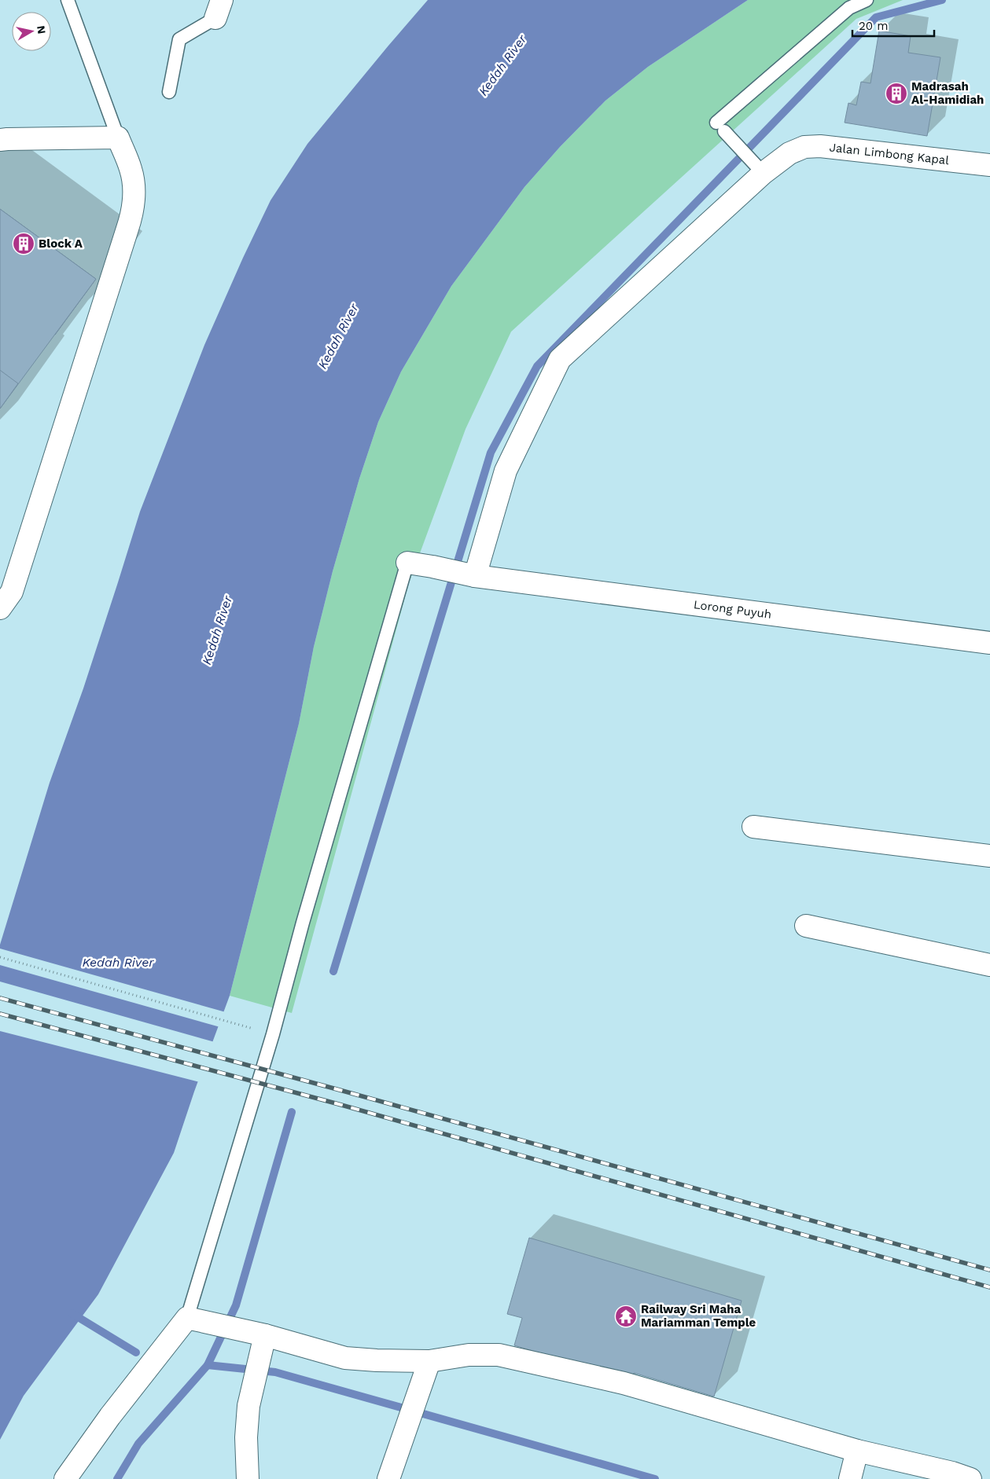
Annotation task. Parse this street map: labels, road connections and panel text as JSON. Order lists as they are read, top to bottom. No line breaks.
{"streets":{"street":["Jalan Limbong Kapal","Lorong Puyuh"]},"crossings":[["Jalan Limbong Kapal","Lorong Puyuh"]],"water":["Kedah River"],"places":{"building":["Madrasah Al-Hamidiah","Block A"],"temple":["Railway Sri Maha Mariamman Temple"]},"scale_bar":"20 m","north":"right"}
